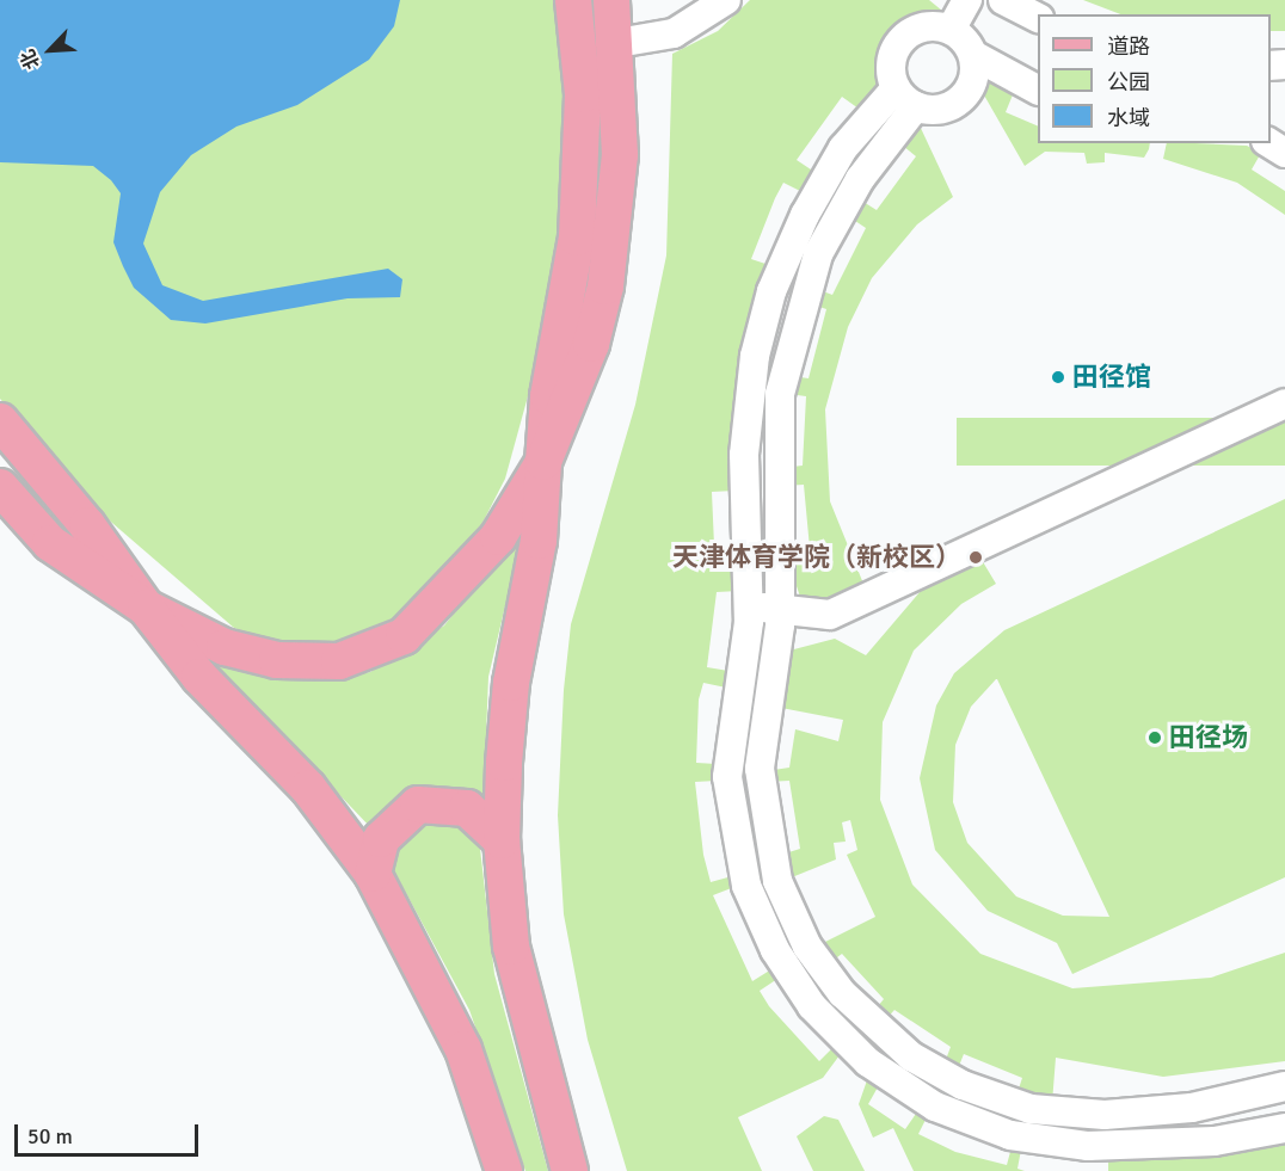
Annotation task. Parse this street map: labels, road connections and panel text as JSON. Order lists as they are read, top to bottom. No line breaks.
{"places":["田径馆","天津体育学院（新校区）","田径场"],"legend":["道路","公园","水域"],"scale_bar":"50 m","north":"bottom left"}
